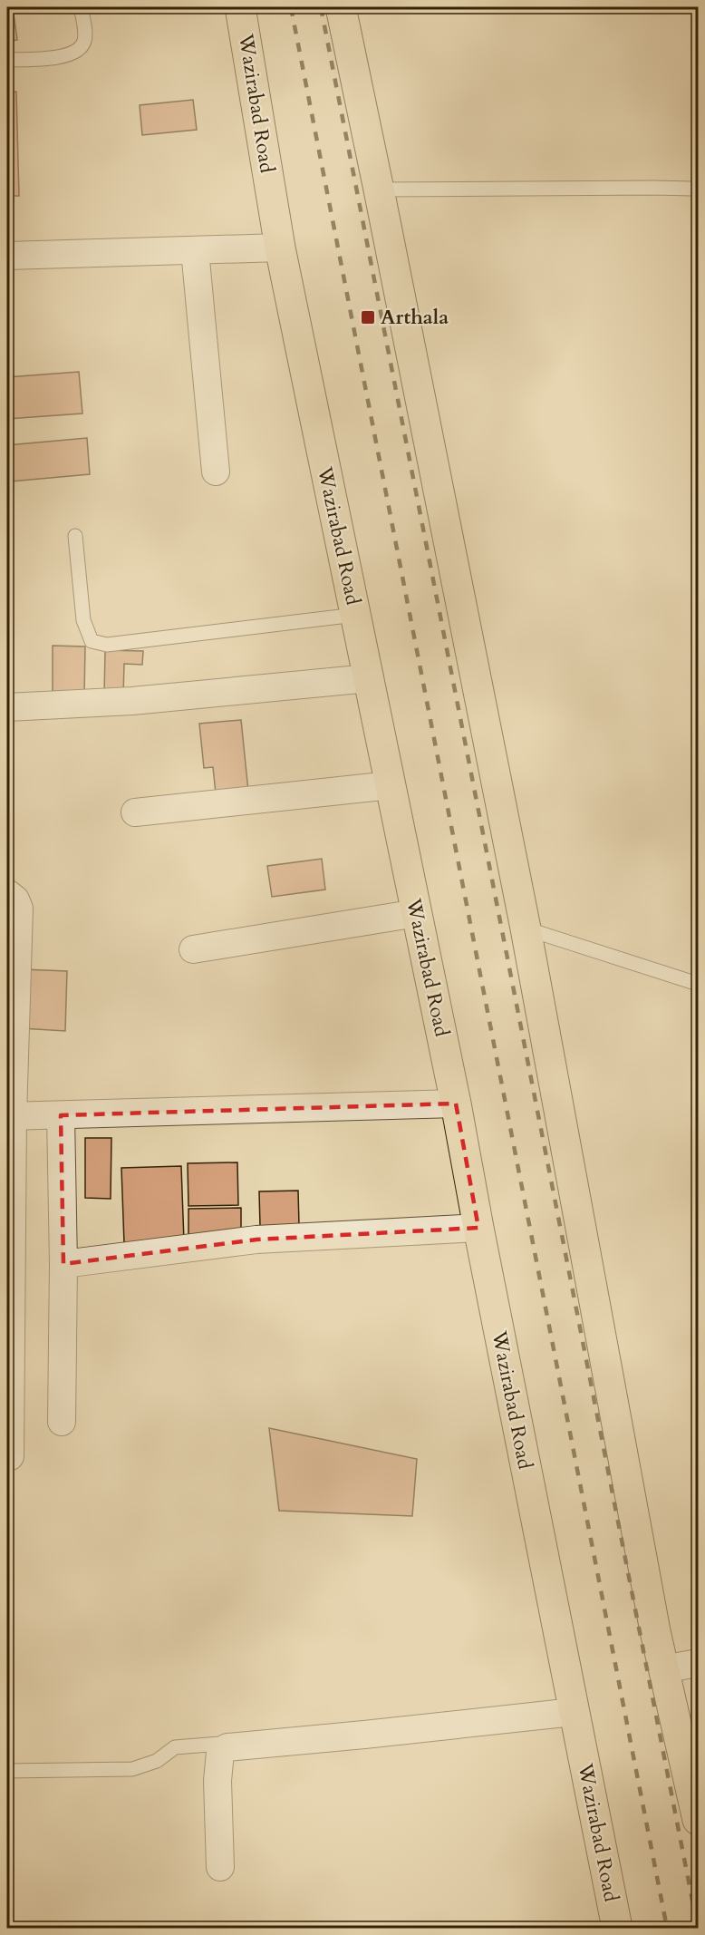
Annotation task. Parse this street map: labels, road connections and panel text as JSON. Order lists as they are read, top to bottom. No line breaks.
{"streets":{"highway":["Wazirabad Road"]},"places":{"transit":["Arthala"]}}
